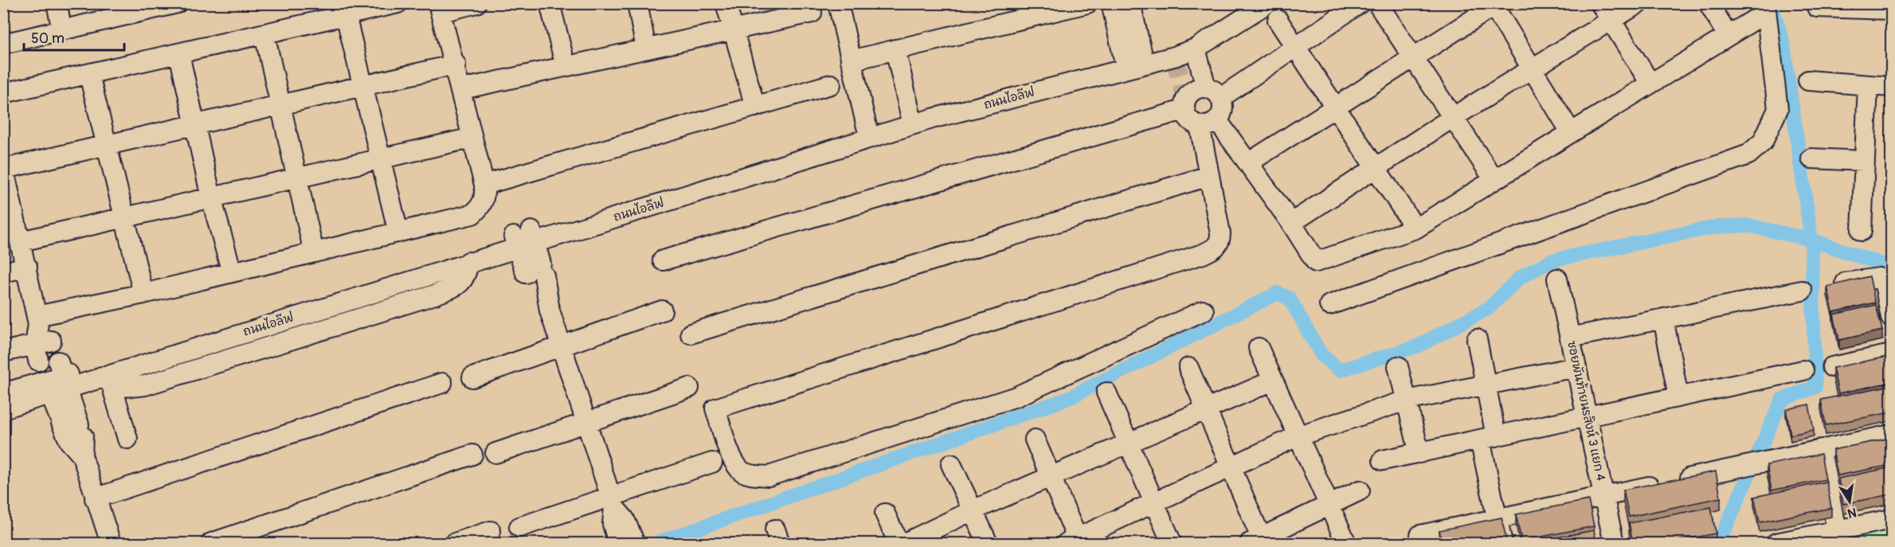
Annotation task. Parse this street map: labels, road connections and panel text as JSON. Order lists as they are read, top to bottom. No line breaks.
{"streets":{"street":["ถนนไอลีฟ","ซอยพันท้ายนรสิงห์ 3 แยก 4"]},"scale_bar":"50 m","north":"bottom"}
